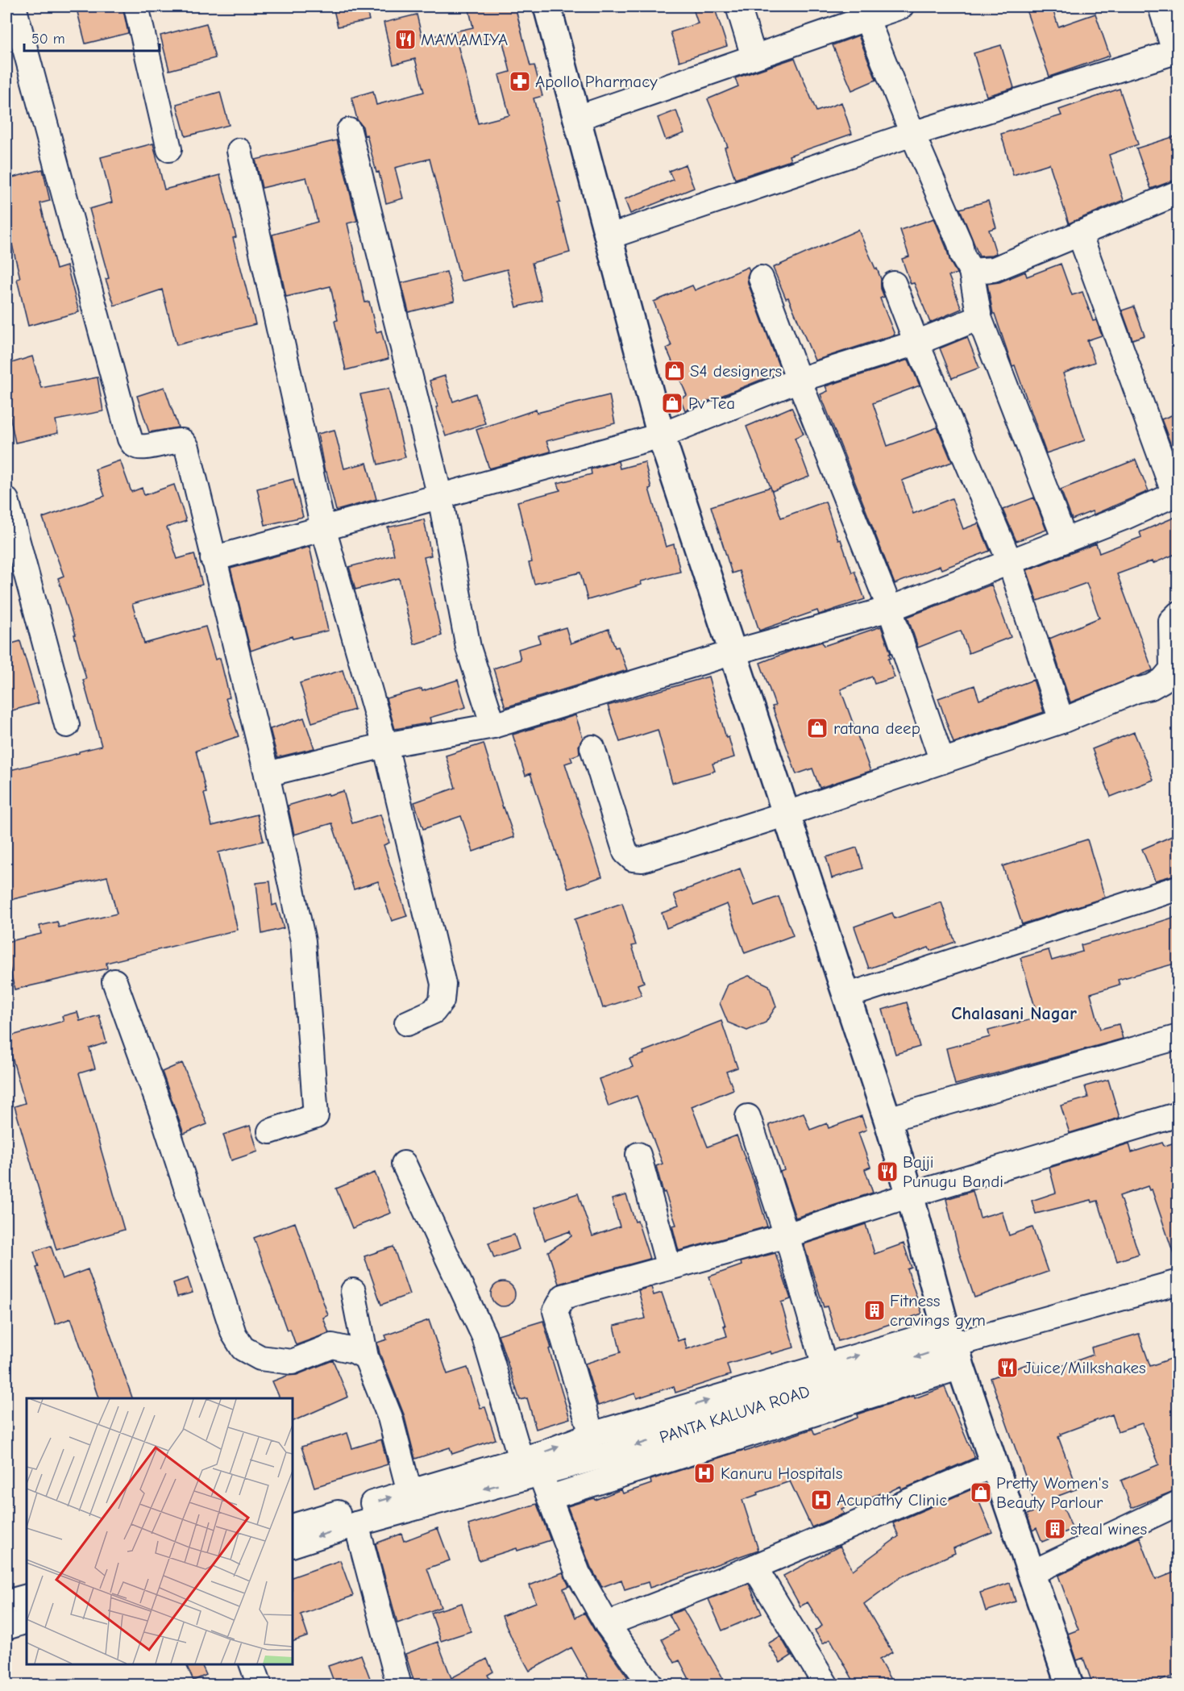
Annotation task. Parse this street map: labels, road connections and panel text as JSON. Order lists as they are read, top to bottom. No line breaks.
{"streets":{"street":["PANTA KALUVA ROAD"]},"districts":["Chalasani Nagar"],"places":{"restaurant":["MAMAMIYA","Bajji Punugu Bandi","Juice/Milkshakes"],"pharmacy":["Apollo Pharmacy"],"shop":["S4 designers","Pv Tea","ratana deep","Pretty Women's Beauty Parlour"],"building":["Fitness cravings gym","steal wines"],"hospital":["Kanuru Hospitals","Acupathy Clinic"]},"scale_bar":"50 m"}
